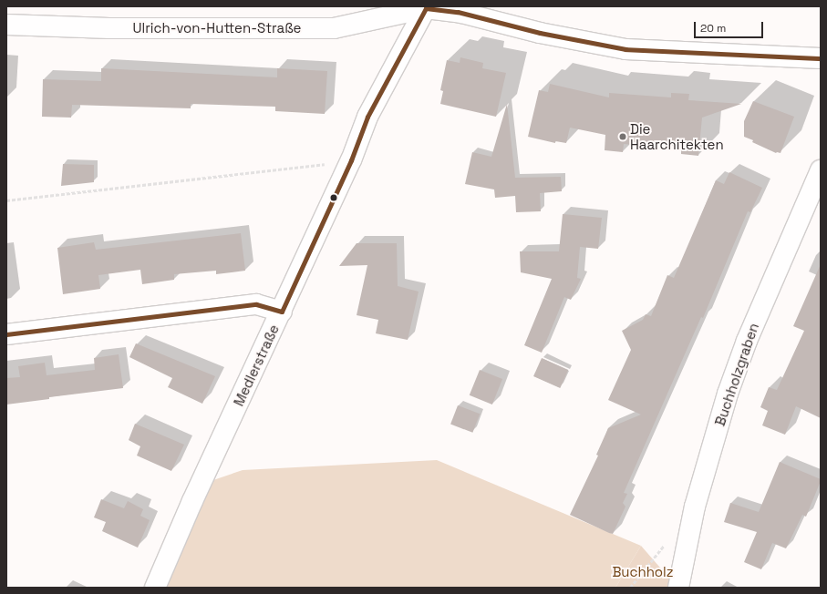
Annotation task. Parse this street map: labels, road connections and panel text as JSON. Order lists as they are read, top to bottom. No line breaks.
{"streets":{"street":["Ulrich-von-Hutten-Straße","Medlerstraße","Buchholzgraben"]},"crossings":[["Ulrich-von-Hutten-Straße","Medlerstraße"]],"parks":["Buchholz"],"places":["Die Haarchitekten"],"scale_bar":"20 m"}
